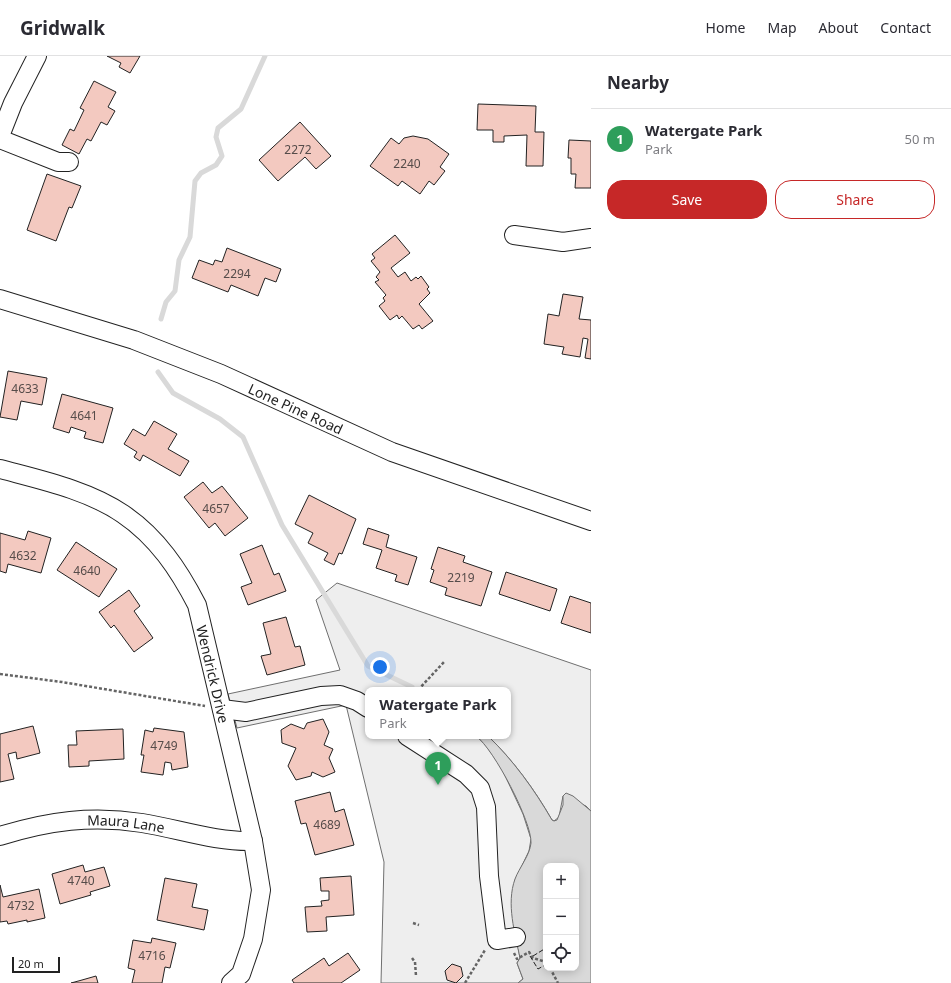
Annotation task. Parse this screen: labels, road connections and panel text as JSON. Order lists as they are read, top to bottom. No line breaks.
{"streets":{"street":["Lone Pine Road","Wendrick Drive","Maura Lane"]},"crossings":[["Wendrick Drive","Maura Lane"]],"house_numbers":["2272","2240","2294","4633","4641","4657","4632","4640","2219","4749","4689","4740","4732","4716"],"scale_bar":"20 m","page":{"header":"Gridwalk","nav":["Home","Map","About","Contact"],"heading":"Nearby","list":[{"mark":"1","name":"Watergate Park","note":"Park","value":"50 m"}],"buttons":["Save","Share"],"popup":["Watergate Park","Park"],"pins":"1","map_buttons":["+","−"],"scale":"20 m"}}
